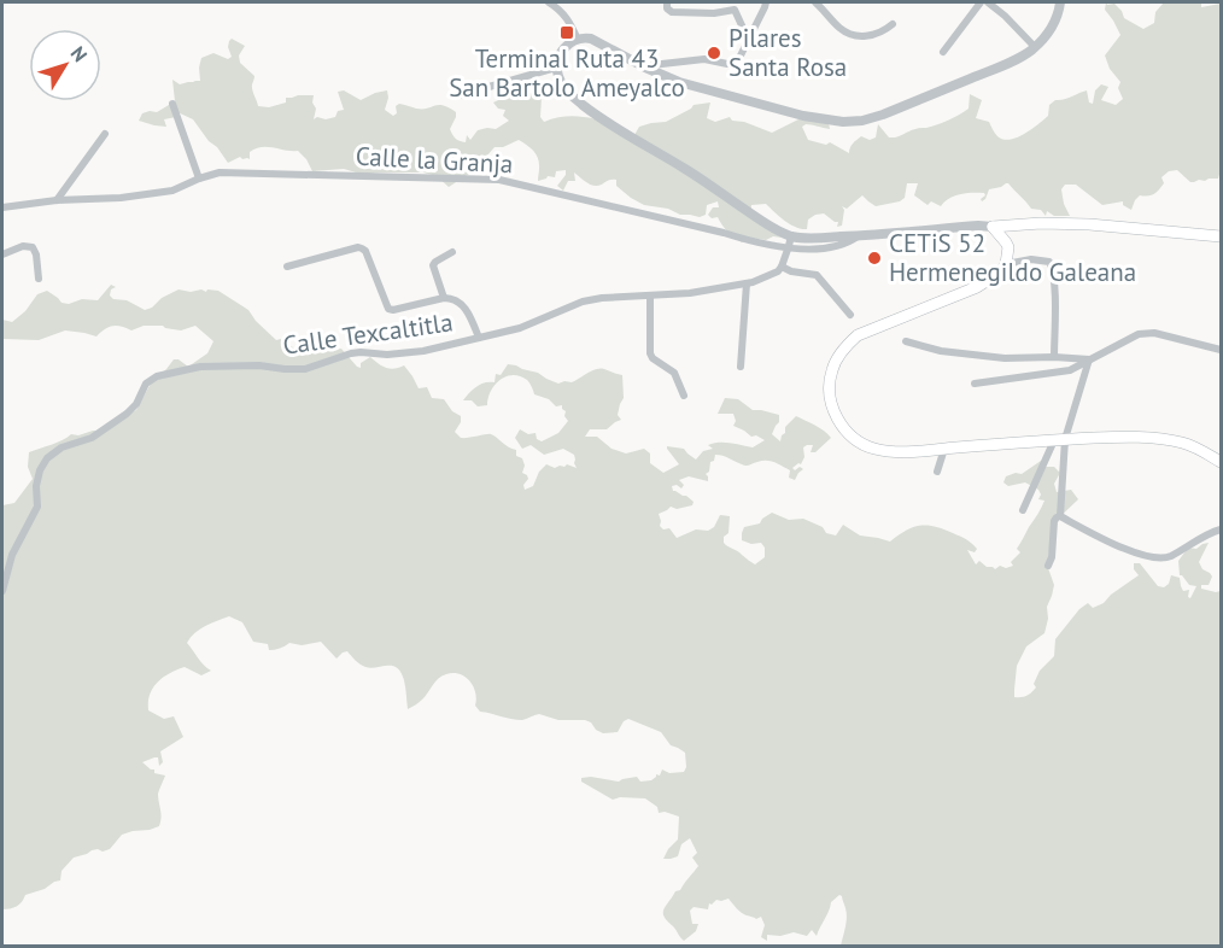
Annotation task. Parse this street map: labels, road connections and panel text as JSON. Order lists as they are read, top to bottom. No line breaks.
{"streets":{"street":["Calle la Granja","Calle Texcaltitla"]},"places":{"transit":["Terminal Ruta 43 San Bartolo Ameyalco"],"other":["Pilares Santa Rosa","CETiS 52 Hermenegildo Galeana"]},"north":"top right"}
